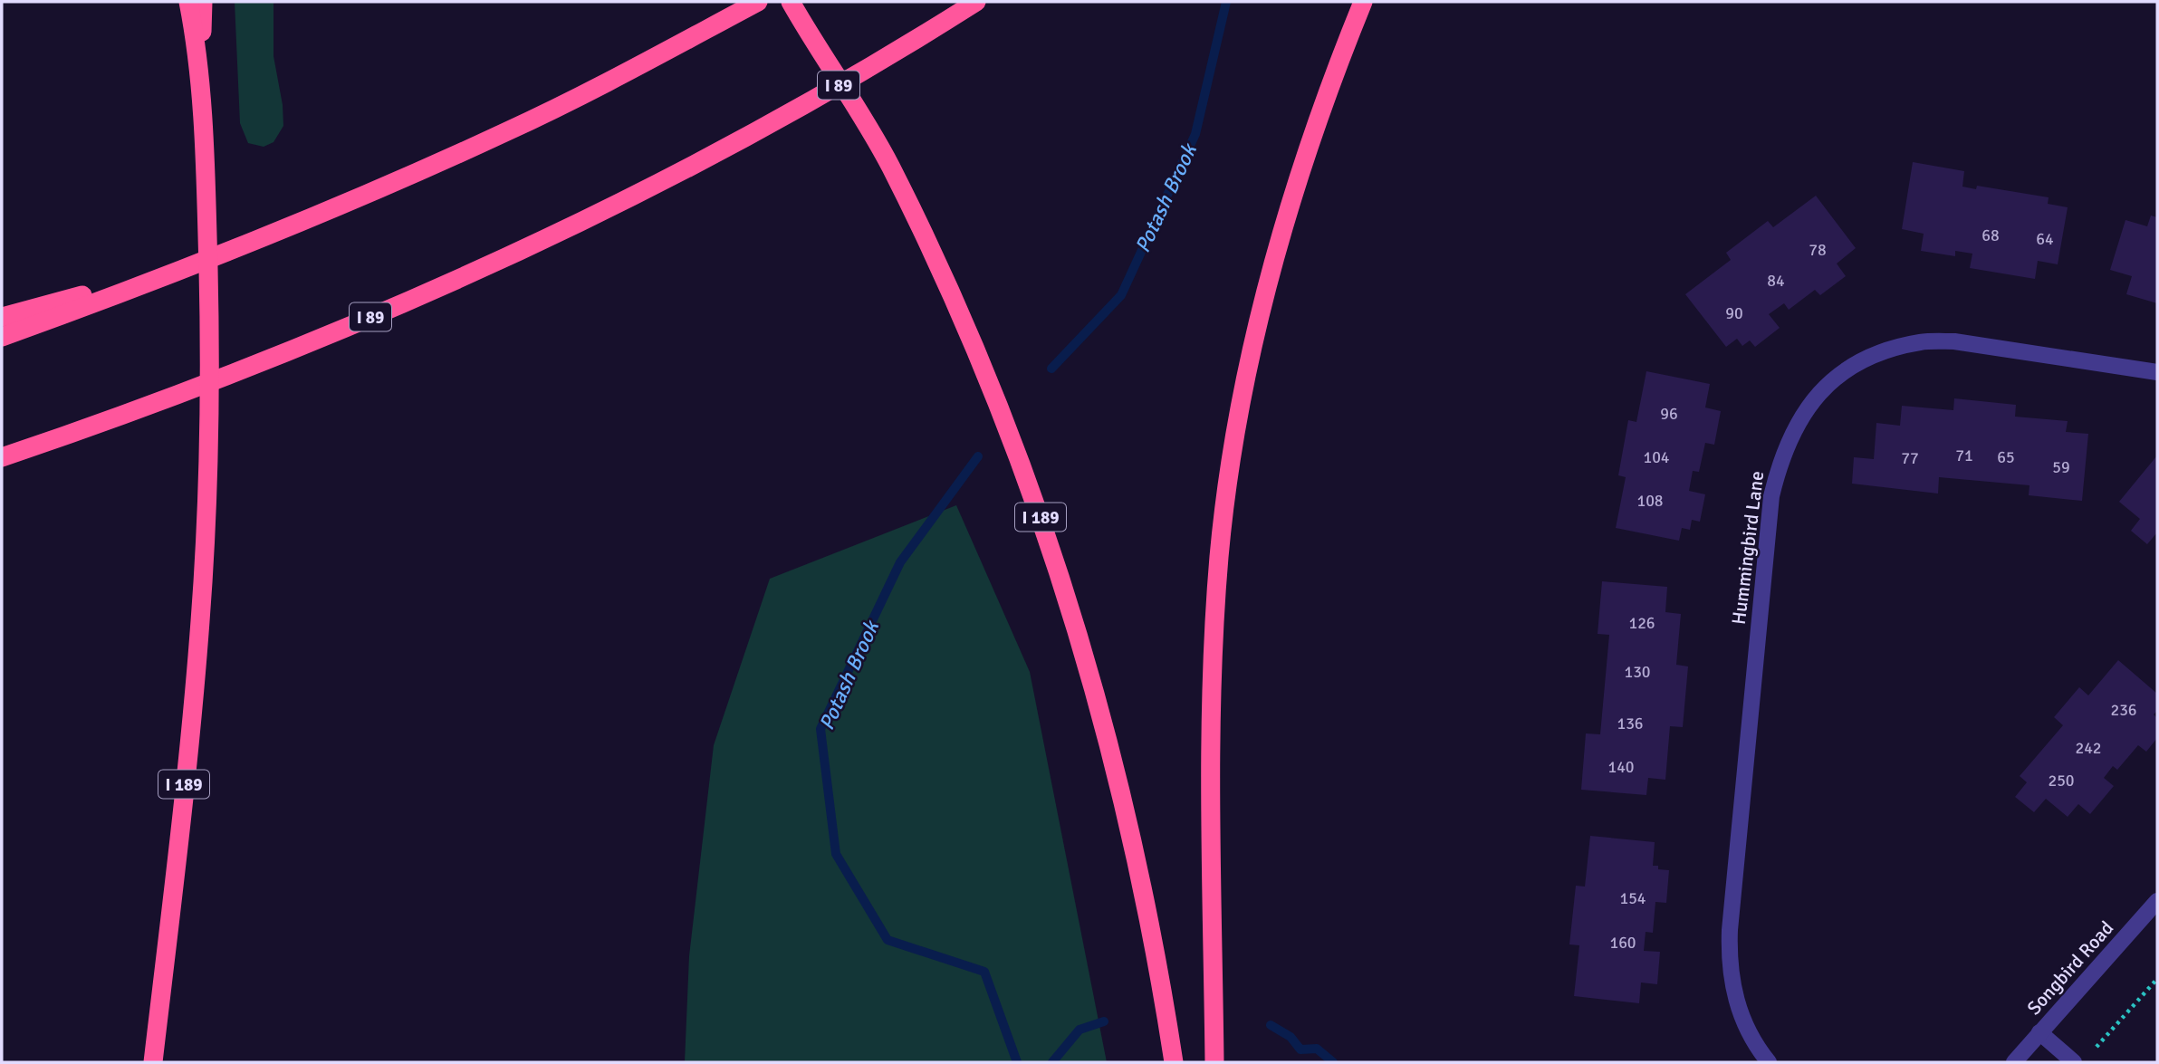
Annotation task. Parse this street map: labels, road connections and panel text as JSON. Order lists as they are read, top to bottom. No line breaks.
{"streets":{"highway":["I 89","I 189"],"street":["Hummingbird Lane","Songbird Road"]},"water":["Potash Brook"],"house_numbers":["68","64","78","84","90","96","71","104","65","77","59","108","126","130","236","136","242","140","250","154","160"]}
